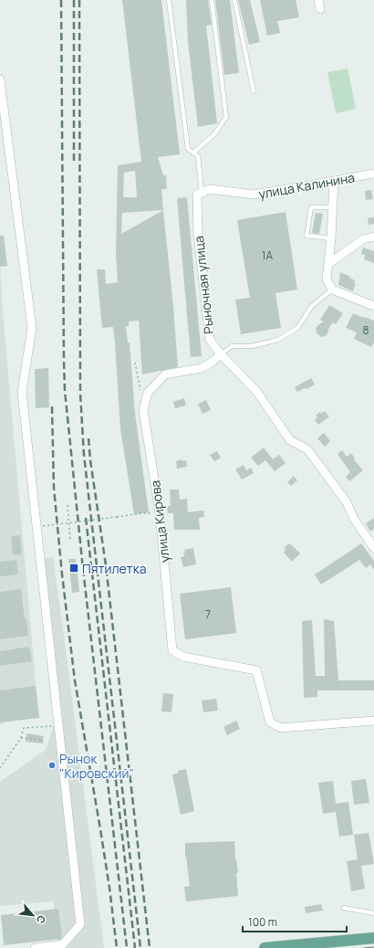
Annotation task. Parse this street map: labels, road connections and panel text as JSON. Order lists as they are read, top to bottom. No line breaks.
{"streets":{"street":["улица Калинина","Рыночная улица","улица Кирова"]},"crossings":[["улица Калинина","Рыночная улица"],["Рыночная улица","улица Кирова"]],"places":{"transit":["Пятилетка"],"other":["Рынок \"Кировский\""]},"house_numbers":["1А","8","7"],"scale_bar":"100 m","north":"bottom right"}
